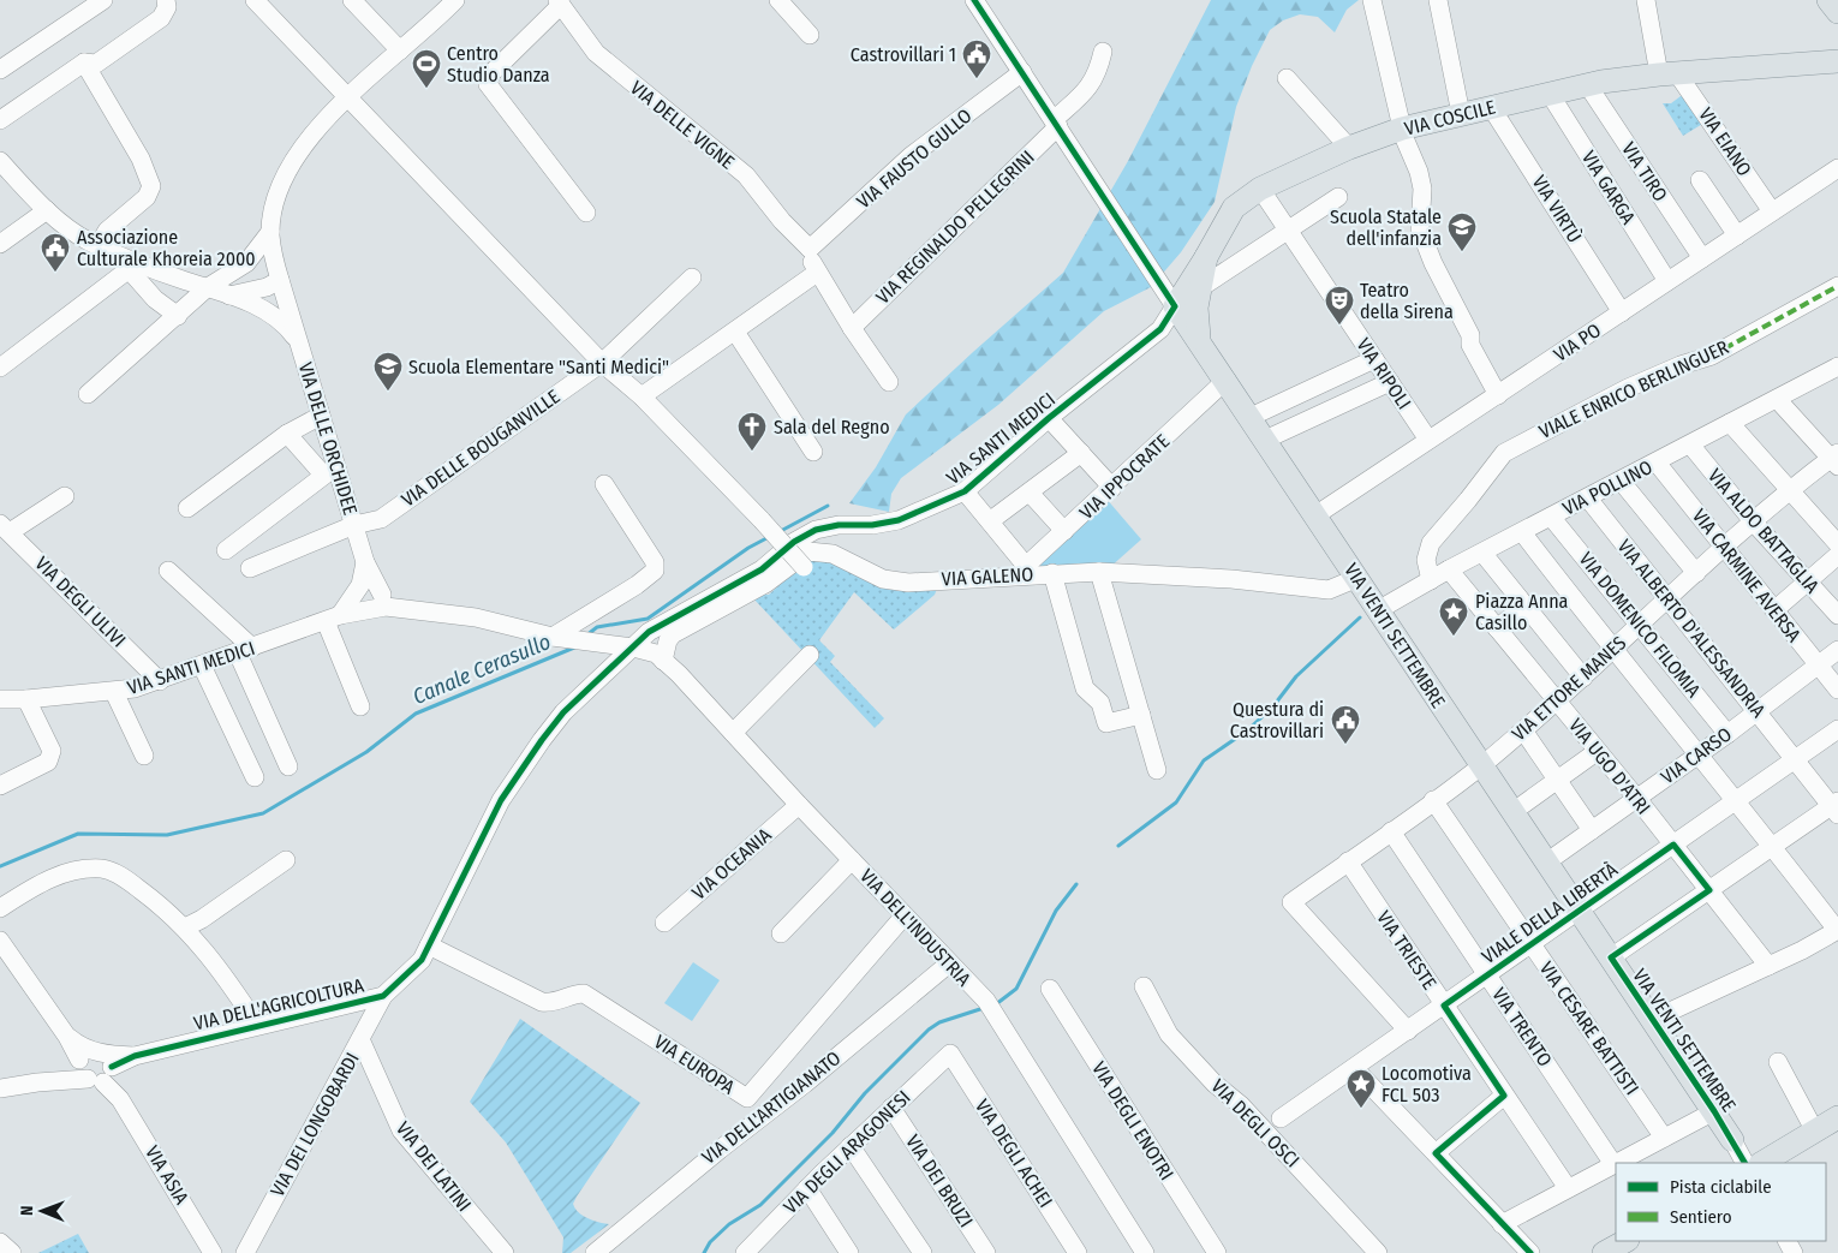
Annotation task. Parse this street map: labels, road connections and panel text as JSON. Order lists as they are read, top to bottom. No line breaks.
{"streets":{"main road":["VIA COSCILE","VIA VENTI SETTEMBRE"],"street":["VIA DELLE VIGNE","VIA EIANO","VIA FAUSTO GULLO","VIA TIRO","VIA GARGA","VIA VIRTÙ","VIA REGINALDO PELLEGRINI","VIA PO","VIA RIPOLI","VIALE ENRICO BERLINGUER","VIA DELLE ORCHIDEE","VIA SANTI MEDICI","VIA DELLE BOUGANVILLE","VIA IPPOCRATE","VIA POLLINO","VIA ALDO BATTAGLIA","VIA CARMINE AVERSA","VIA GALENO","VIA DEGLI ULIVI","VIA DOMENICO FILOMIA","VIA ALBERTO D'ALESSANDRIA","VIA ETTORE MANES","VIA CARSO","VIA UGO D'ATRI","VIA OCEANIA","VIALE DELLA LIBERTÀ","VIA DELL'INDUSTRIA","VIA TRIESTE","VIA DELL'AGRICOLTURA","VIA TRENTO","VIA CESARE BATTISTI","VIA EUROPA","VIA DELL'ARTIGIANATO","VIA DEGLI ENOTRI","VIA DEGLI OSCI","VIA DEI LONGOBARDI","VIA DEGLI ARAGONESI","VIA DEGLI ACHEI","VIA DEI LATINI","VIA ASIA","VIA DEI BRUZI"]},"crossings":[["VIA COSCILE","VIA EIANO"],["VIA COSCILE","VIA TIRO"],["VIA COSCILE","VIA GARGA"],["VIA COSCILE","VIA VIRTÙ"],["VIA COSCILE","VIA RIPOLI"],["VIA COSCILE","VIA VENTI SETTEMBRE"],["VIA DELLE VIGNE","VIA FAUSTO GULLO"],["VIA EIANO","VIA PO"],["VIA TIRO","VIA PO"],["VIA GARGA","VIA PO"],["VIA VIRTÙ","VIA PO"],["VIA PO","VIA RIPOLI"],["VIA PO","VIA VENTI SETTEMBRE"],["VIALE ENRICO BERLINGUER","VIA POLLINO"],["VIA DELLE ORCHIDEE","VIA SANTI MEDICI"],["VIA DELLE ORCHIDEE","VIA DELLE BOUGANVILLE"],["VIA SANTI MEDICI","VIA DEGLI ULIVI"],["VIA SANTI MEDICI","VIA VENTI SETTEMBRE"],["VIA SANTI MEDICI","VIA DELL'INDUSTRIA"],["VIA SANTI MEDICI","VIA DELL'AGRICOLTURA"],["VIA IPPOCRATE","VIA GALENO"],["VIA IPPOCRATE","VIA VENTI SETTEMBRE"],["VIA POLLINO","VIA ALDO BATTAGLIA"],["VIA POLLINO","VIA CARMINE AVERSA"],["VIA POLLINO","VIA DOMENICO FILOMIA"],["VIA POLLINO","VIA ALBERTO D'ALESSANDRIA"],["VIA POLLINO","VIA VENTI SETTEMBRE"],["VIA POLLINO","VIA UGO D'ATRI"],["VIA ALDO BATTAGLIA","VIA ETTORE MANES"],["VIA CARMINE AVERSA","VIA ETTORE MANES"],["VIA CARMINE AVERSA","VIA CARSO"],["VIA GALENO","VIA VENTI SETTEMBRE"],["VIA GALENO","VIA DELL'INDUSTRIA"],["VIA DOMENICO FILOMIA","VIA ETTORE MANES"],["VIA DOMENICO FILOMIA","VIA CARSO"],["VIA ALBERTO D'ALESSANDRIA","VIA ETTORE MANES"],["VIA ALBERTO D'ALESSANDRIA","VIA CARSO"],["VIA ALBERTO D'ALESSANDRIA","VIALE DELLA LIBERTÀ"],["VIA VENTI SETTEMBRE","VIA ETTORE MANES"],["VIA VENTI SETTEMBRE","VIA CARSO"],["VIA VENTI SETTEMBRE","VIALE DELLA LIBERTÀ"],["VIA ETTORE MANES","VIA UGO D'ATRI"],["VIA ETTORE MANES","VIALE DELLA LIBERTÀ"],["VIA ETTORE MANES","VIA TRIESTE"],["VIA ETTORE MANES","VIA TRENTO"],["VIA ETTORE MANES","VIA CESARE BATTISTI"],["VIA CARSO","VIA UGO D'ATRI"],["VIA UGO D'ATRI","VIALE DELLA LIBERTÀ"],["VIA OCEANIA","VIA DELL'INDUSTRIA"],["VIALE DELLA LIBERTÀ","VIA TRIESTE"],["VIALE DELLA LIBERTÀ","VIA TRENTO"],["VIALE DELLA LIBERTÀ","VIA CESARE BATTISTI"],["VIA DELL'INDUSTRIA","VIA DELL'AGRICOLTURA"],["VIA DELL'INDUSTRIA","VIA EUROPA"],["VIA DELL'INDUSTRIA","VIA DELL'ARTIGIANATO"],["VIA DELL'AGRICOLTURA","VIA EUROPA"],["VIA DELL'AGRICOLTURA","VIA DEI LONGOBARDI"],["VIA DELL'AGRICOLTURA","VIA ASIA"],["VIA DEI LONGOBARDI","VIA DEI LATINI"],["VIA DEGLI ARAGONESI","VIA DEGLI ACHEI"],["VIA DEGLI ARAGONESI","VIA DEI BRUZI"]],"water":["Canale Cerasullo"],"places":{"public building":["Castrovillari 1","Associazione Culturale Khoreia 2000","Questura di Castrovillari"],"sports":["Centro Studio Danza"],"school or university":["Scuola Statale dell'infanzia","Scuola Elementare \"Santi Medici\""],"theatre":["Teatro della Sirena"],"church":["Sala del Regno"],"place":["Piazza Anna Casillo","Locomotiva FCL 503"]},"legend":["Pista ciclabile","Sentiero"],"north":"left"}
